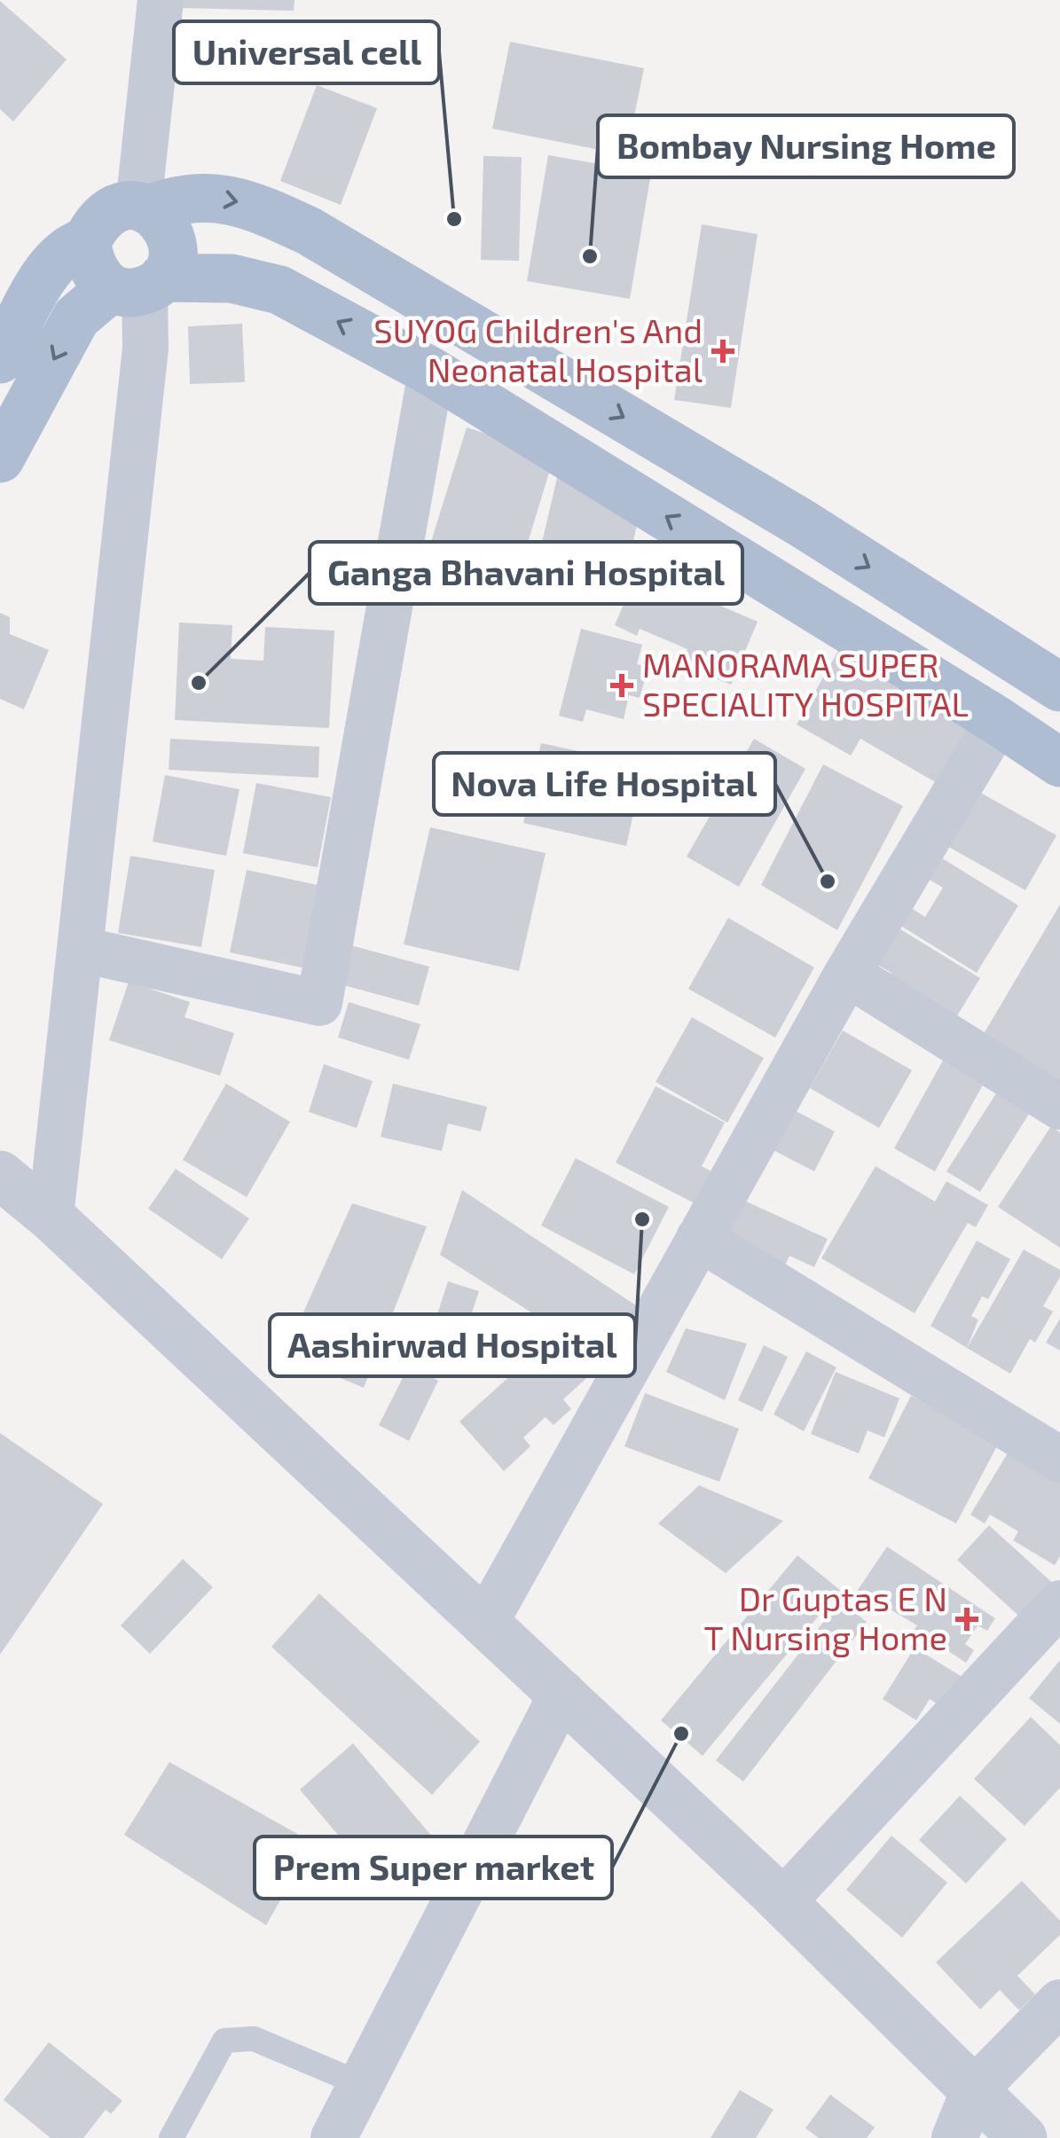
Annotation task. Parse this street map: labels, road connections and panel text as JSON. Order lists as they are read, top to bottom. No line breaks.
{"places":{"other":["Universal cell","Bombay Nursing Home","Ganga Bhavani Hospital","Nova Life Hospital","Aashirwad Hospital","Prem Super market"],"health":["SUYOG Children's And Neonatal Hospital","MANORAMA SUPER SPECIALITY HOSPITAL","Dr Guptas E N T Nursing Home"]}}
